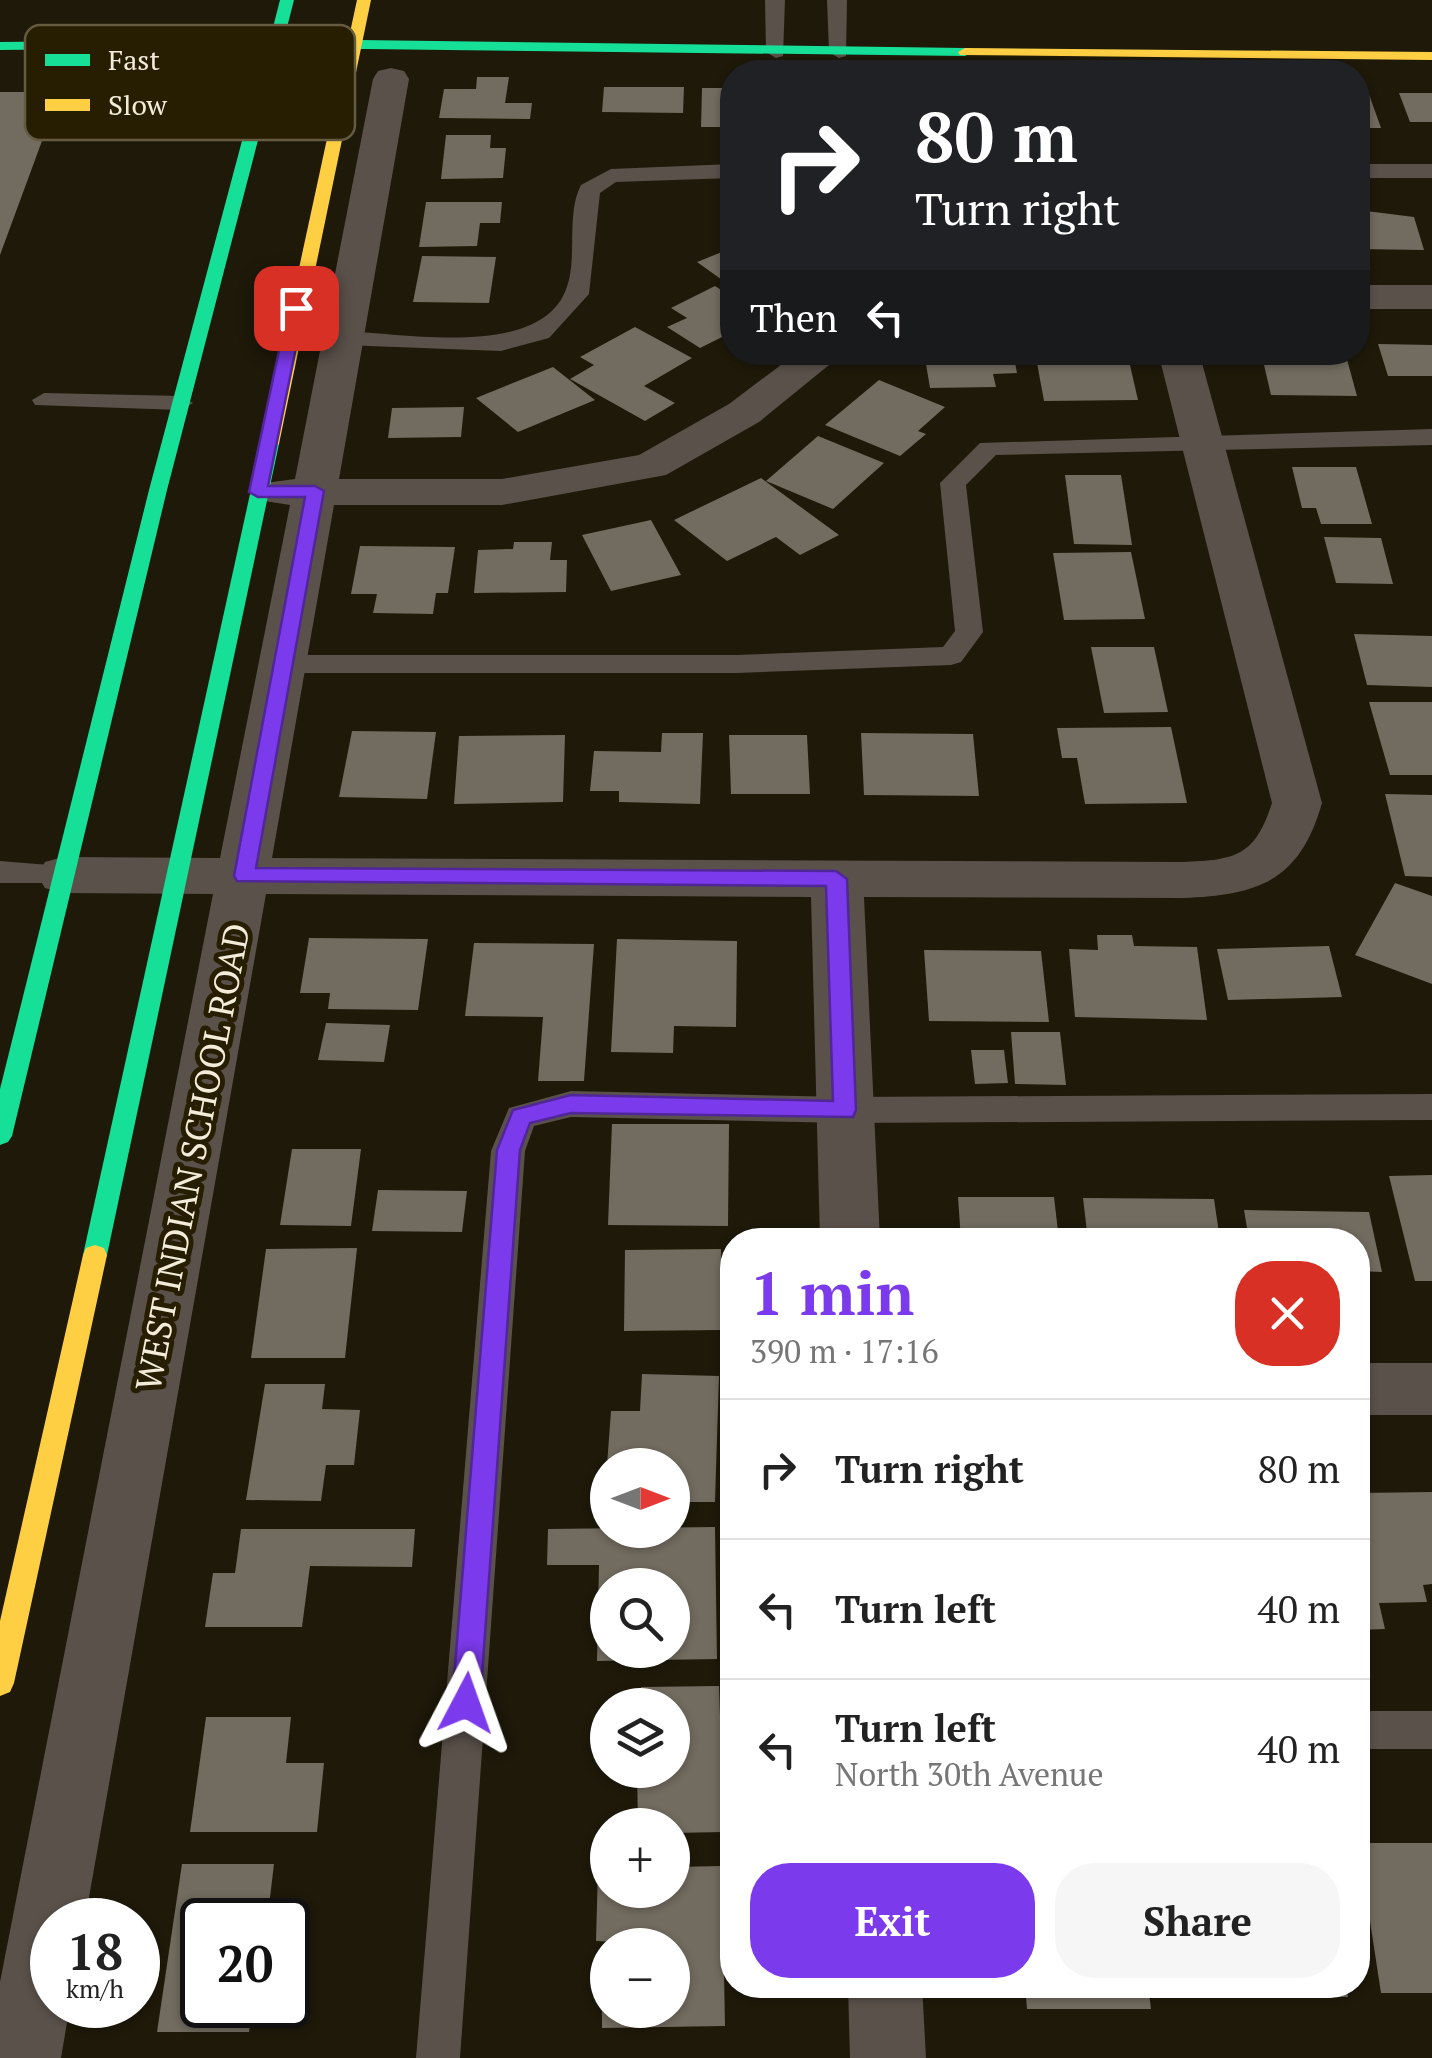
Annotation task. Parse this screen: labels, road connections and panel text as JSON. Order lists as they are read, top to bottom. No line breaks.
{"streets":{"main road":["WEST INDIAN SCHOOL ROAD"]},"legend":["Fast","Slow"],"north":"right","page":{"turn":["80 m","Turn right"],"then":"Then","heading":["1 min","390 m · 17:16"],"list":[{"name":"Turn right","value":"80 m"},{"name":"Turn left","value":"40 m"},{"name":"Turn left","note":"North 30th Avenue","value":"40 m"}],"map_buttons":["+","−"],"buttons":["Exit","Share"],"speed":"18 km/h","limit":"20"}}
